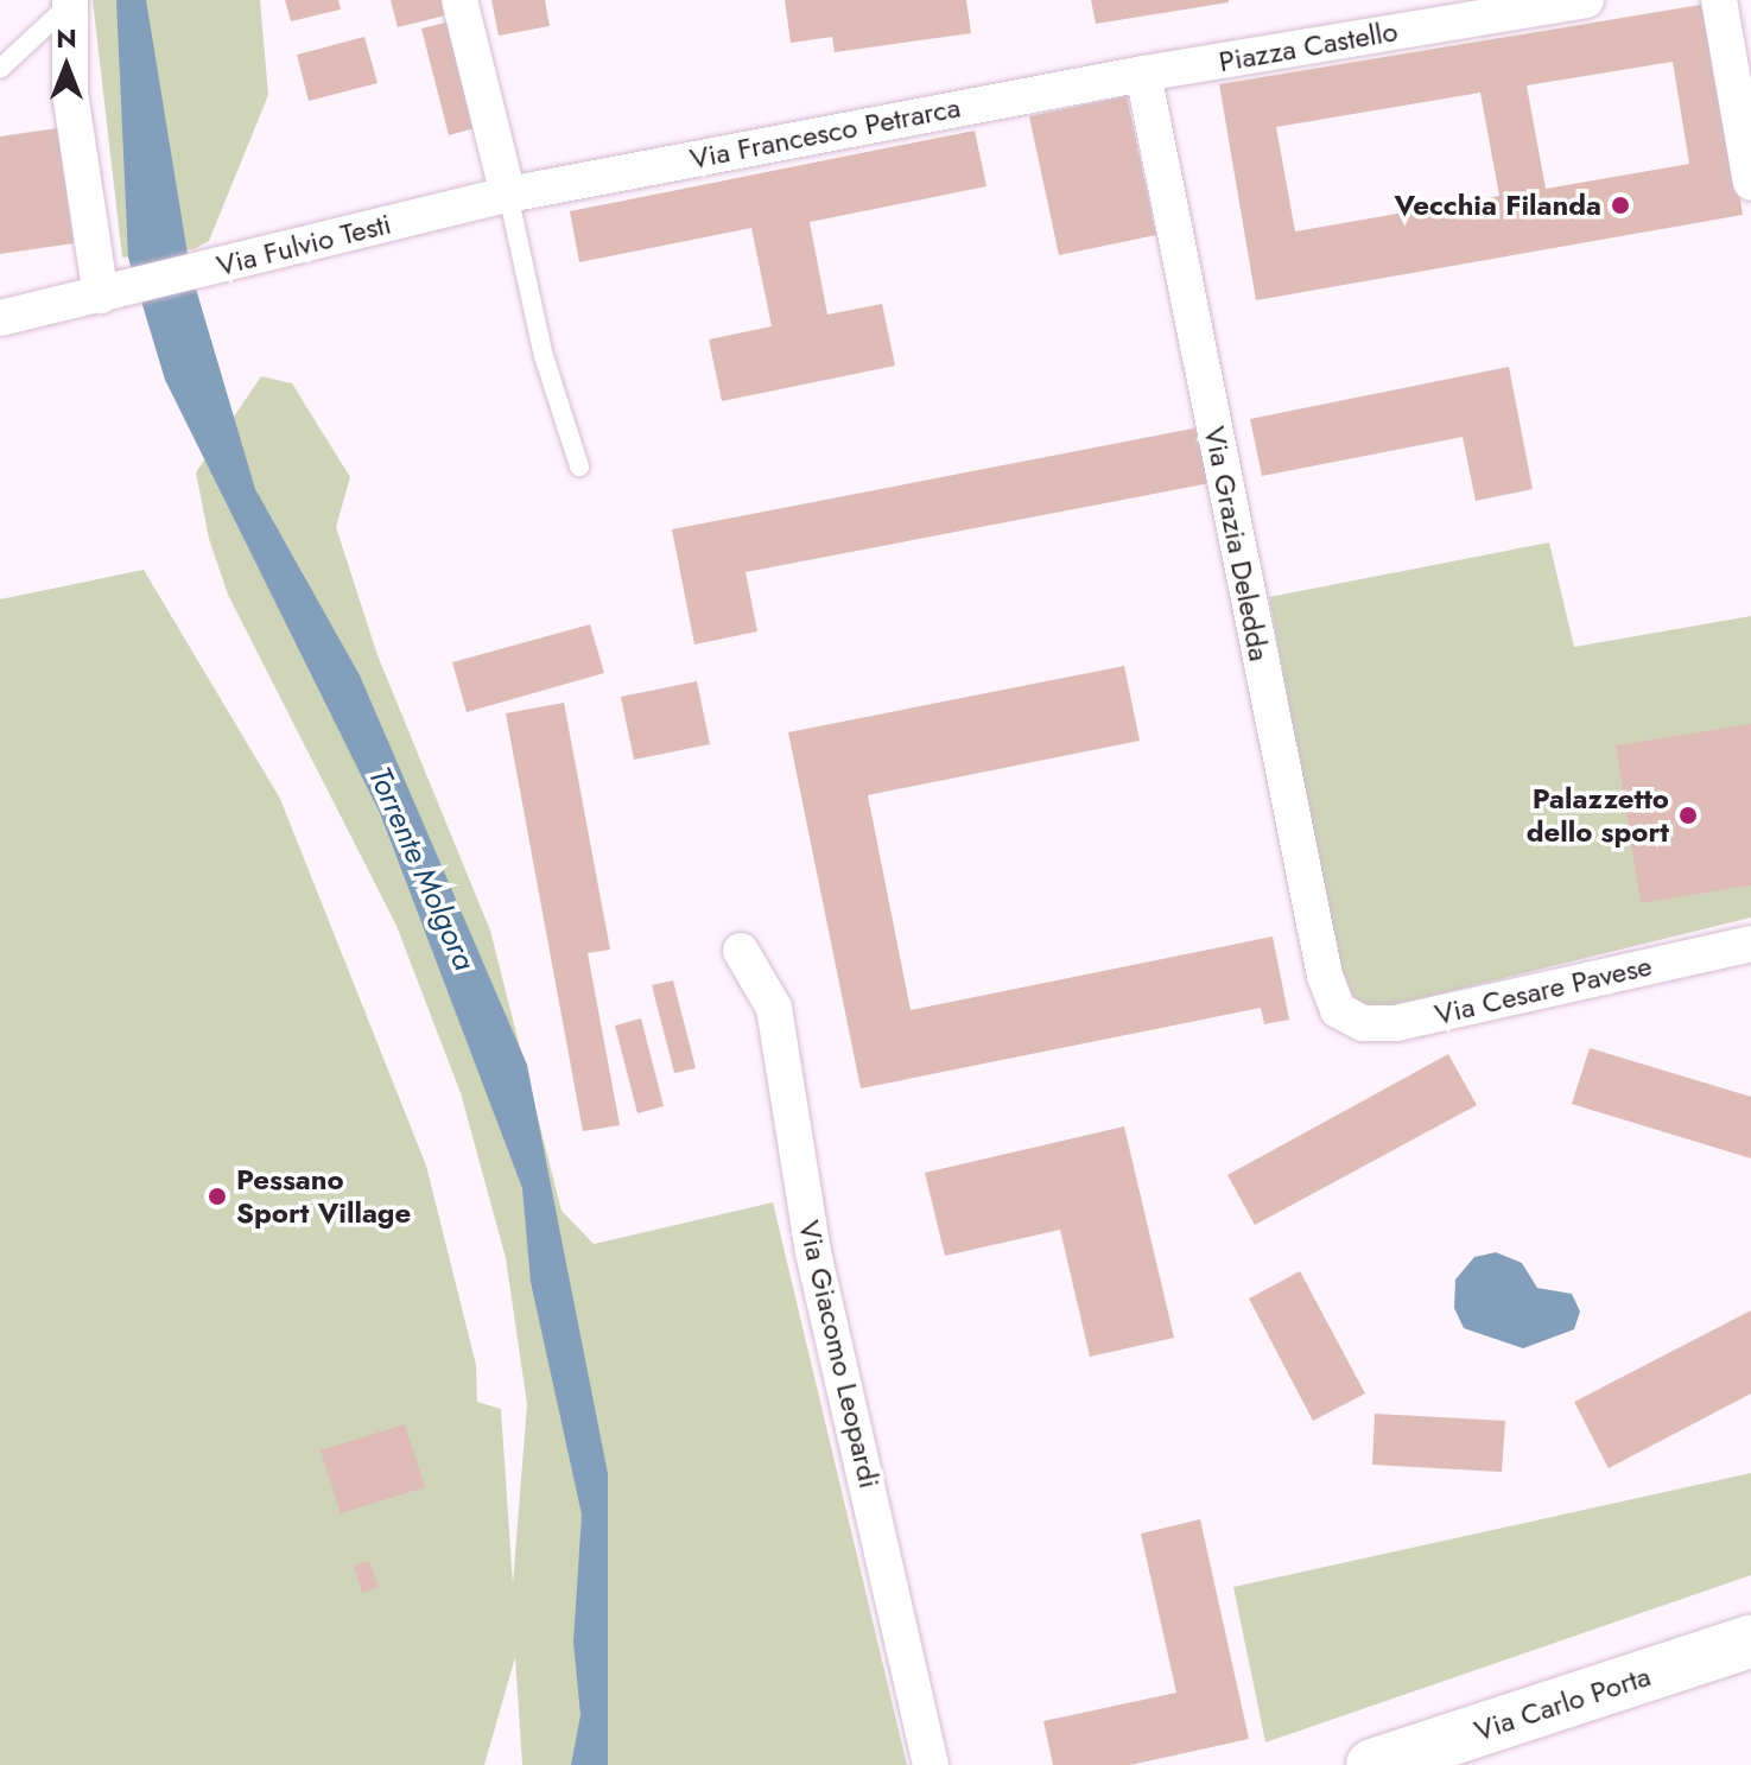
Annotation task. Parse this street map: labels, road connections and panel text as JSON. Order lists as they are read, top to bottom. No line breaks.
{"streets":{"street":["Piazza Castello","Via Francesco Petrarca","Via Fulvio Testi","Via Grazia Deledda","Via Cesare Pavese","Via Giacomo Leopardi","Via Carlo Porta"]},"crossings":[["Piazza Castello","Via Francesco Petrarca"],["Piazza Castello","Via Grazia Deledda"],["Via Francesco Petrarca","Via Fulvio Testi"],["Via Francesco Petrarca","Via Grazia Deledda"],["Via Grazia Deledda","Via Cesare Pavese"]],"water":["Torrente Molgora"],"places":["Vecchia Filanda","Palazzetto dello sport","Pessano Sport Village"],"north":"top"}
